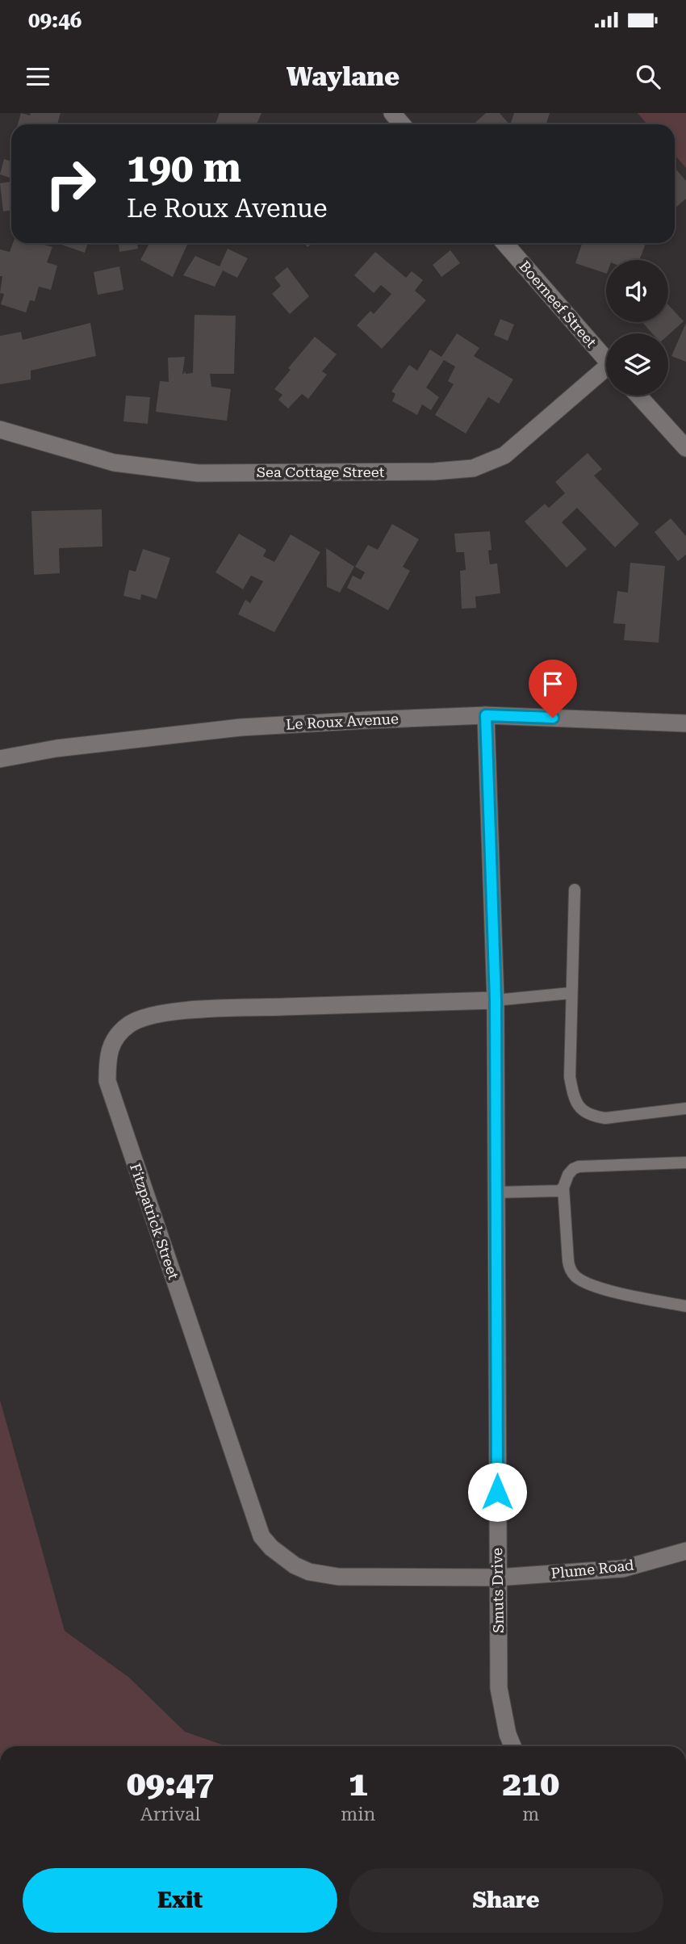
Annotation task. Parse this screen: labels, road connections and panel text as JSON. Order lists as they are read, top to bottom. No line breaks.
{"streets":{"street":["Boerneef Street","Sea Cottage Street","Le Roux Avenue","Fitzpatrick Street","Plume Road","Smuts Drive"]},"crossings":[["Le Roux Avenue","Smuts Drive"],["Fitzpatrick Street","Plume Road"],["Fitzpatrick Street","Smuts Drive"],["Plume Road","Smuts Drive"]],"page":{"status":"09:46","header":"Waylane","turn":["190 m","Le Roux Avenue"],"eta":["09:47","Arrival","1","min","210","m"],"buttons":["Exit","Share"]}}
